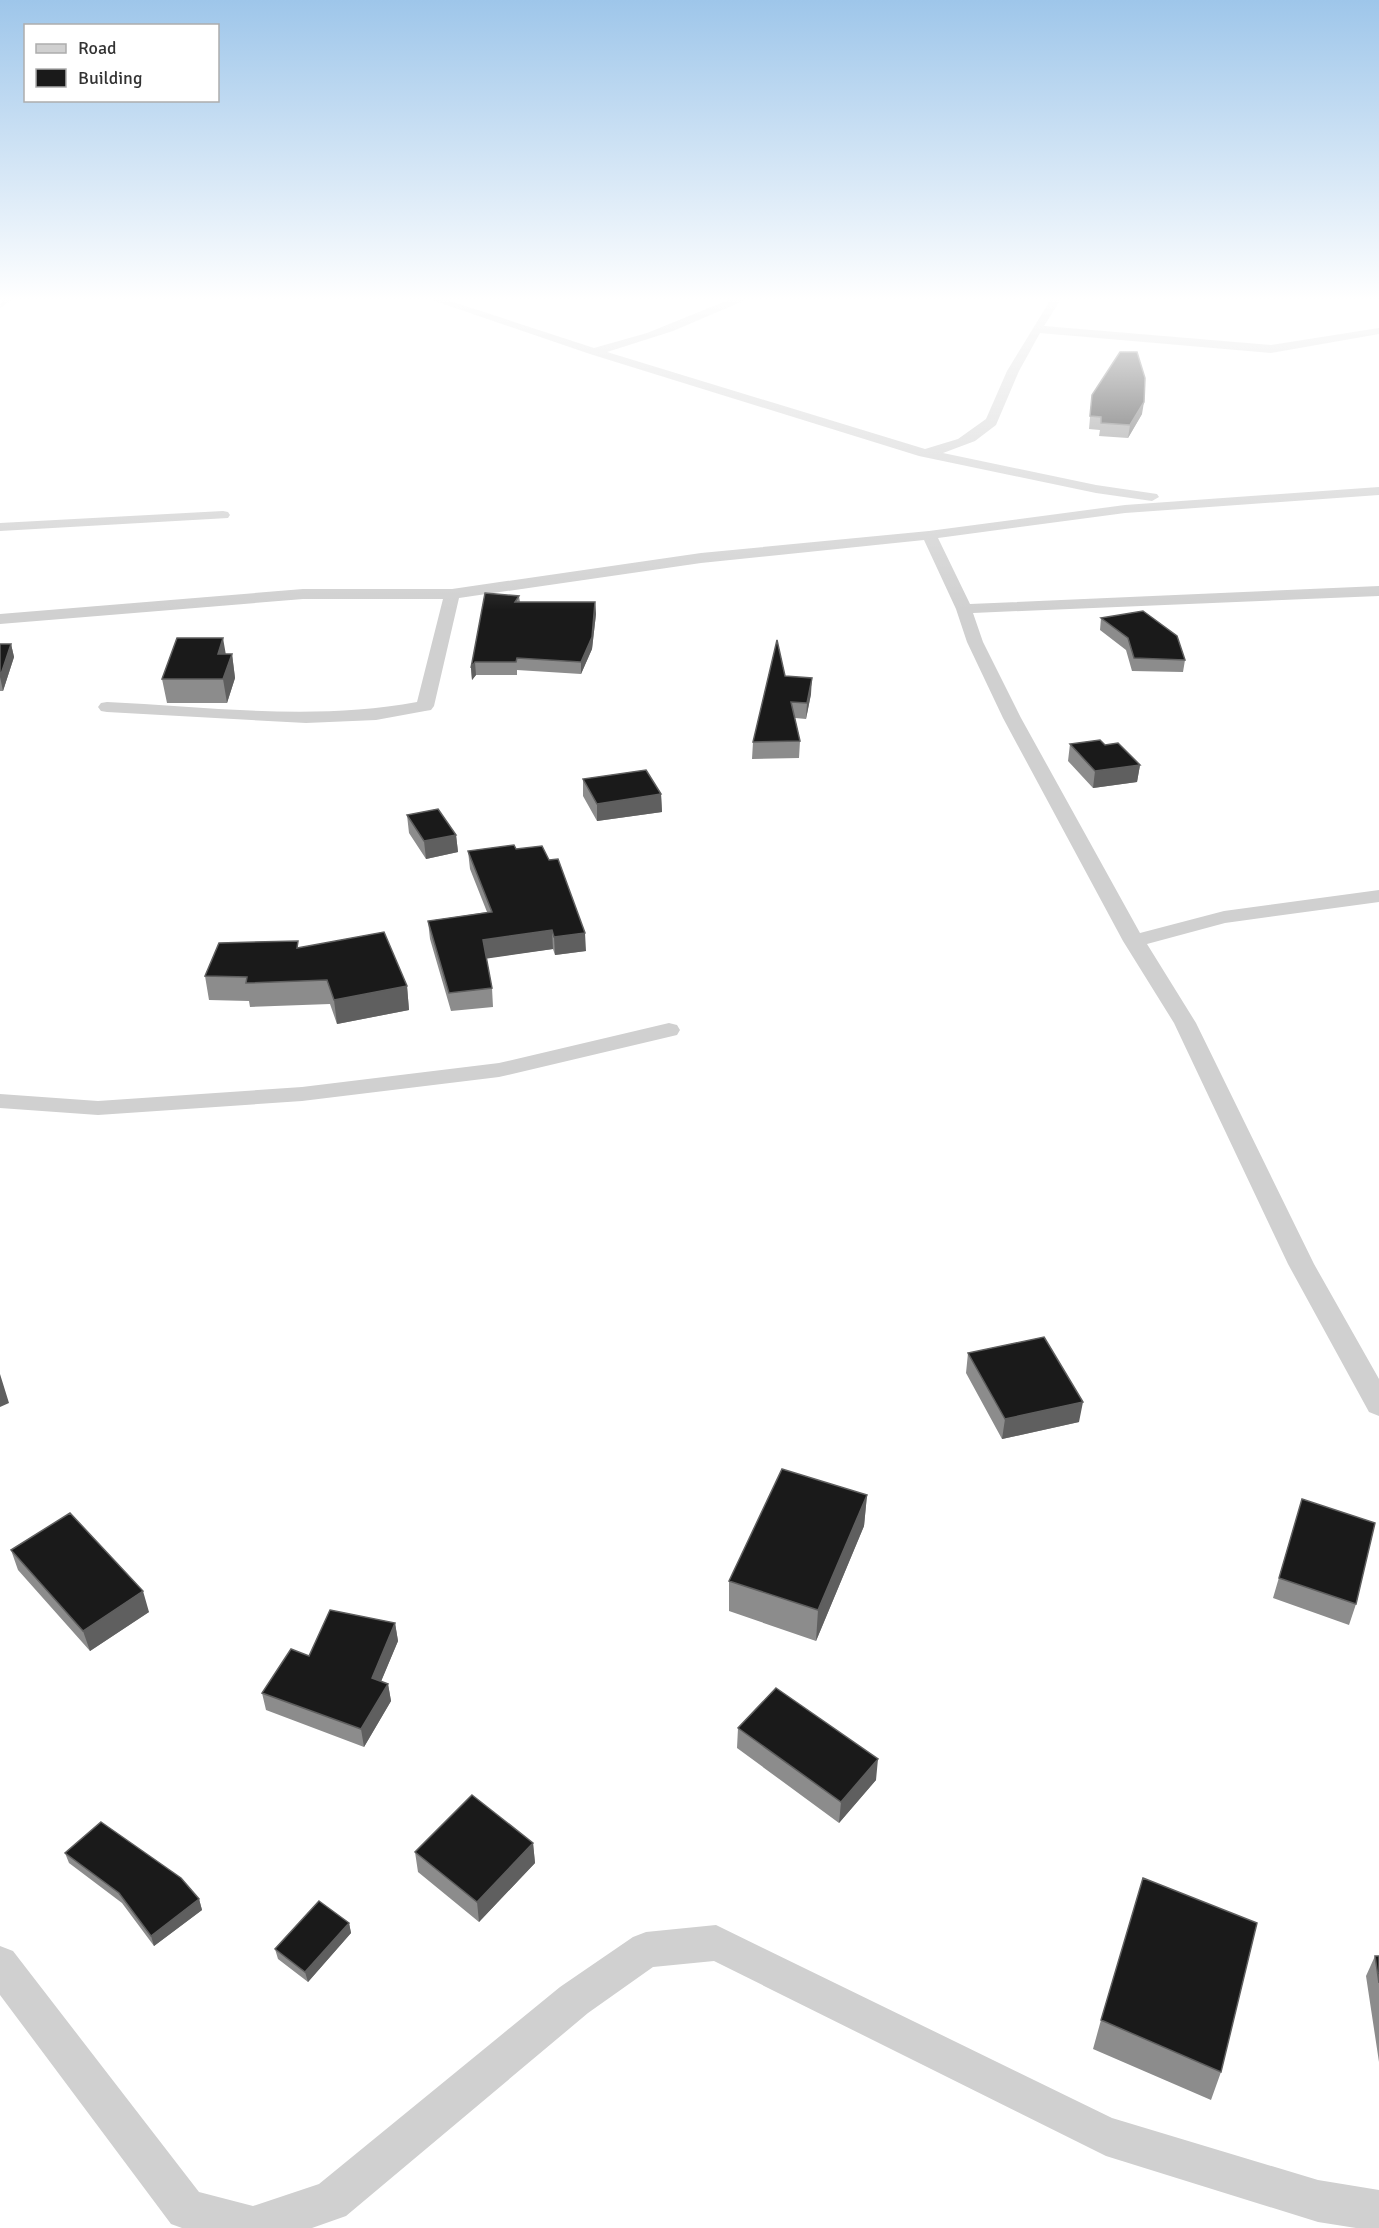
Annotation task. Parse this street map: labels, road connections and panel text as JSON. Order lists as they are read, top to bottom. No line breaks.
{"legend":["Road","Building"]}
